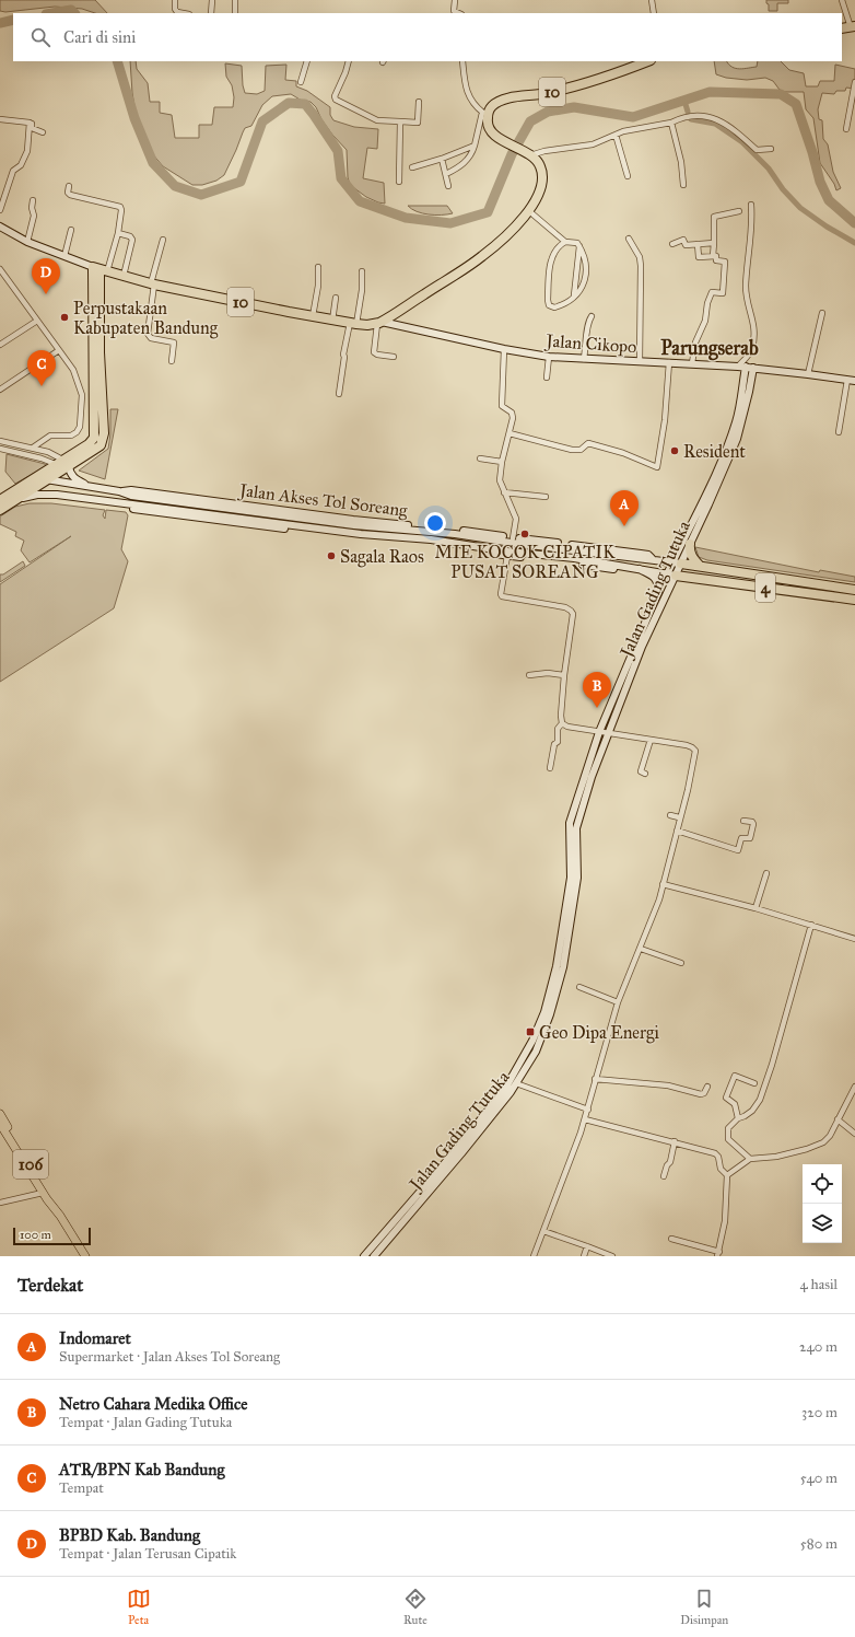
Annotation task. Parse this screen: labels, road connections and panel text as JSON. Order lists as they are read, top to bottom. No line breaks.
{"streets":{"highway":["10","4"],"main road":["Jalan Cikopo","Jalan Akses Tol Soreang","Jalan Gading Tutuka","106"]},"crossings":[["10","Jalan Cikopo"],["Jalan Cikopo","Jalan Gading Tutuka"],["Jalan Akses Tol Soreang","4"],["Jalan Akses Tol Soreang","Jalan Gading Tutuka"],["4","Jalan Gading Tutuka"]],"districts":["Parungserab"],"places":{"other":["Perpustakaan Kabupaten Bandung","Resident","MIE KOCOK CIPATIK PUSAT SOREANG","Sagala Raos"],"transit":["Geo Dipa Energi"]},"scale_bar":"100 m","page":{"search":"Cari di sini","pins":["D","C","A","B"],"scale":"100 m","heading":["Terdekat","4 hasil"],"list":[{"mark":"A","name":"Indomaret","note":"Supermarket · Jalan Akses Tol Soreang","value":"240 m"},{"mark":"B","name":"Netro Cahara Medika Office","note":"Tempat · Jalan Gading Tutuka","value":"320 m"},{"mark":"C","name":"ATR/BPN Kab Bandung","note":"Tempat","value":"540 m"},{"mark":"D","name":"BPBD Kab. Bandung","note":"Tempat · Jalan Terusan Cipatik","value":"580 m"}],"nav":["Peta","Rute","Disimpan"]}}
